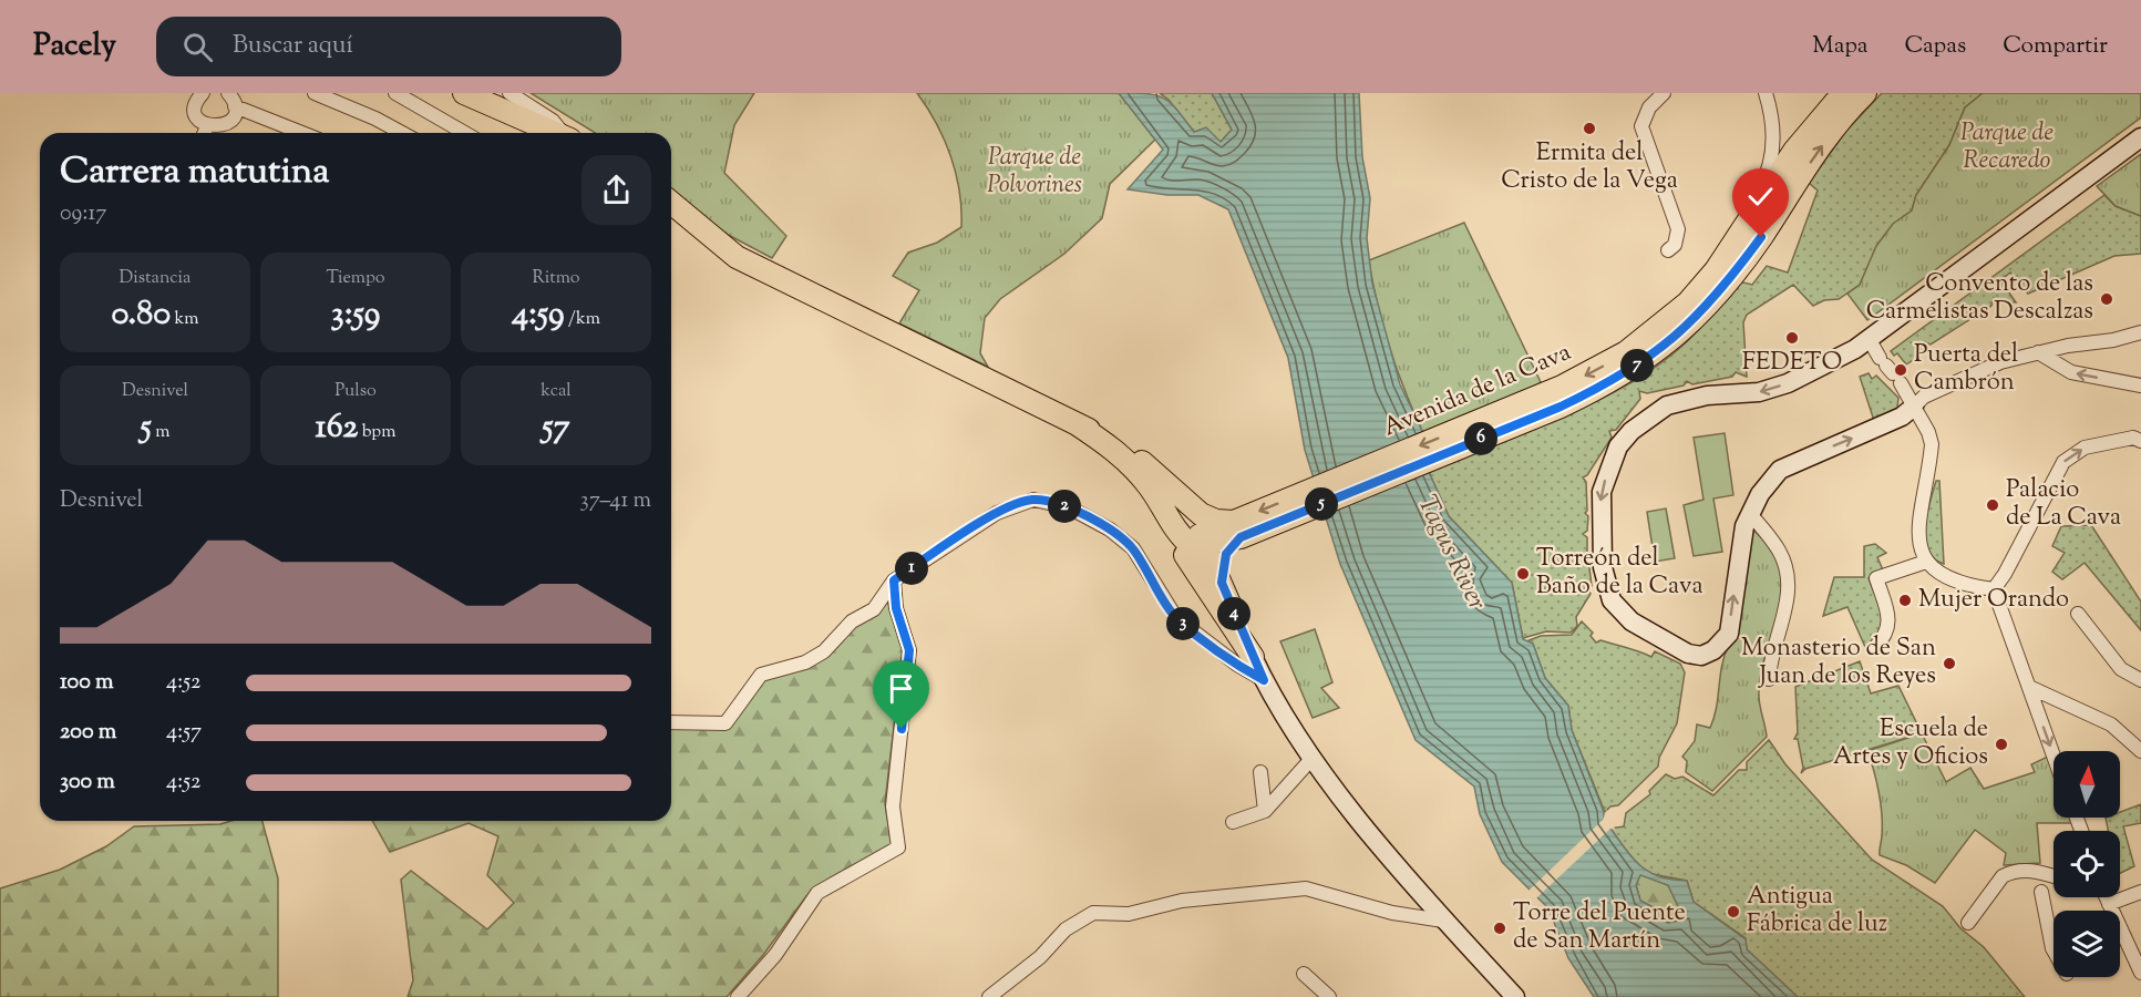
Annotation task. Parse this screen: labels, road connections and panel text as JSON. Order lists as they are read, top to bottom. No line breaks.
{"streets":{"main road":["Avenida de la Cava"]},"water":["Tagus River"],"parks":["Parque de Recaredo","Parque de Polvorines"],"places":["Ermita del Cristo de la Vega","Convento de las Carmelistas Descalzas","FEDETO","Puerta del Cambrón","Palacio de La Cava","Torreón del Baño de la Cava","Mujer Orando","Monasterio de San Juan de los Reyes","Escuela de Artes y Oficios","Antigua Fábrica de luz","Torre del Puente de San Martín"],"north":"top","page":{"header":"Pacely","search":"Buscar aquí","nav":["Mapa","Capas","Compartir"],"heading":["Carrera matutina","09:17"],"stats":[["Distancia","0.80 km"],["Tiempo","3:59"],["Ritmo","4:59 /km"],["Desnivel","5 m"],["Pulso","162 bpm"],["kcal","57"]],"pins":["7","6","5","2","1","4","3"],"chart":["Desnivel","37–41 m"],"list":[{"name":"100 m","note":"4:52"},{"name":"200 m","note":"4:57"},{"name":"300 m","note":"4:52"}]}}
